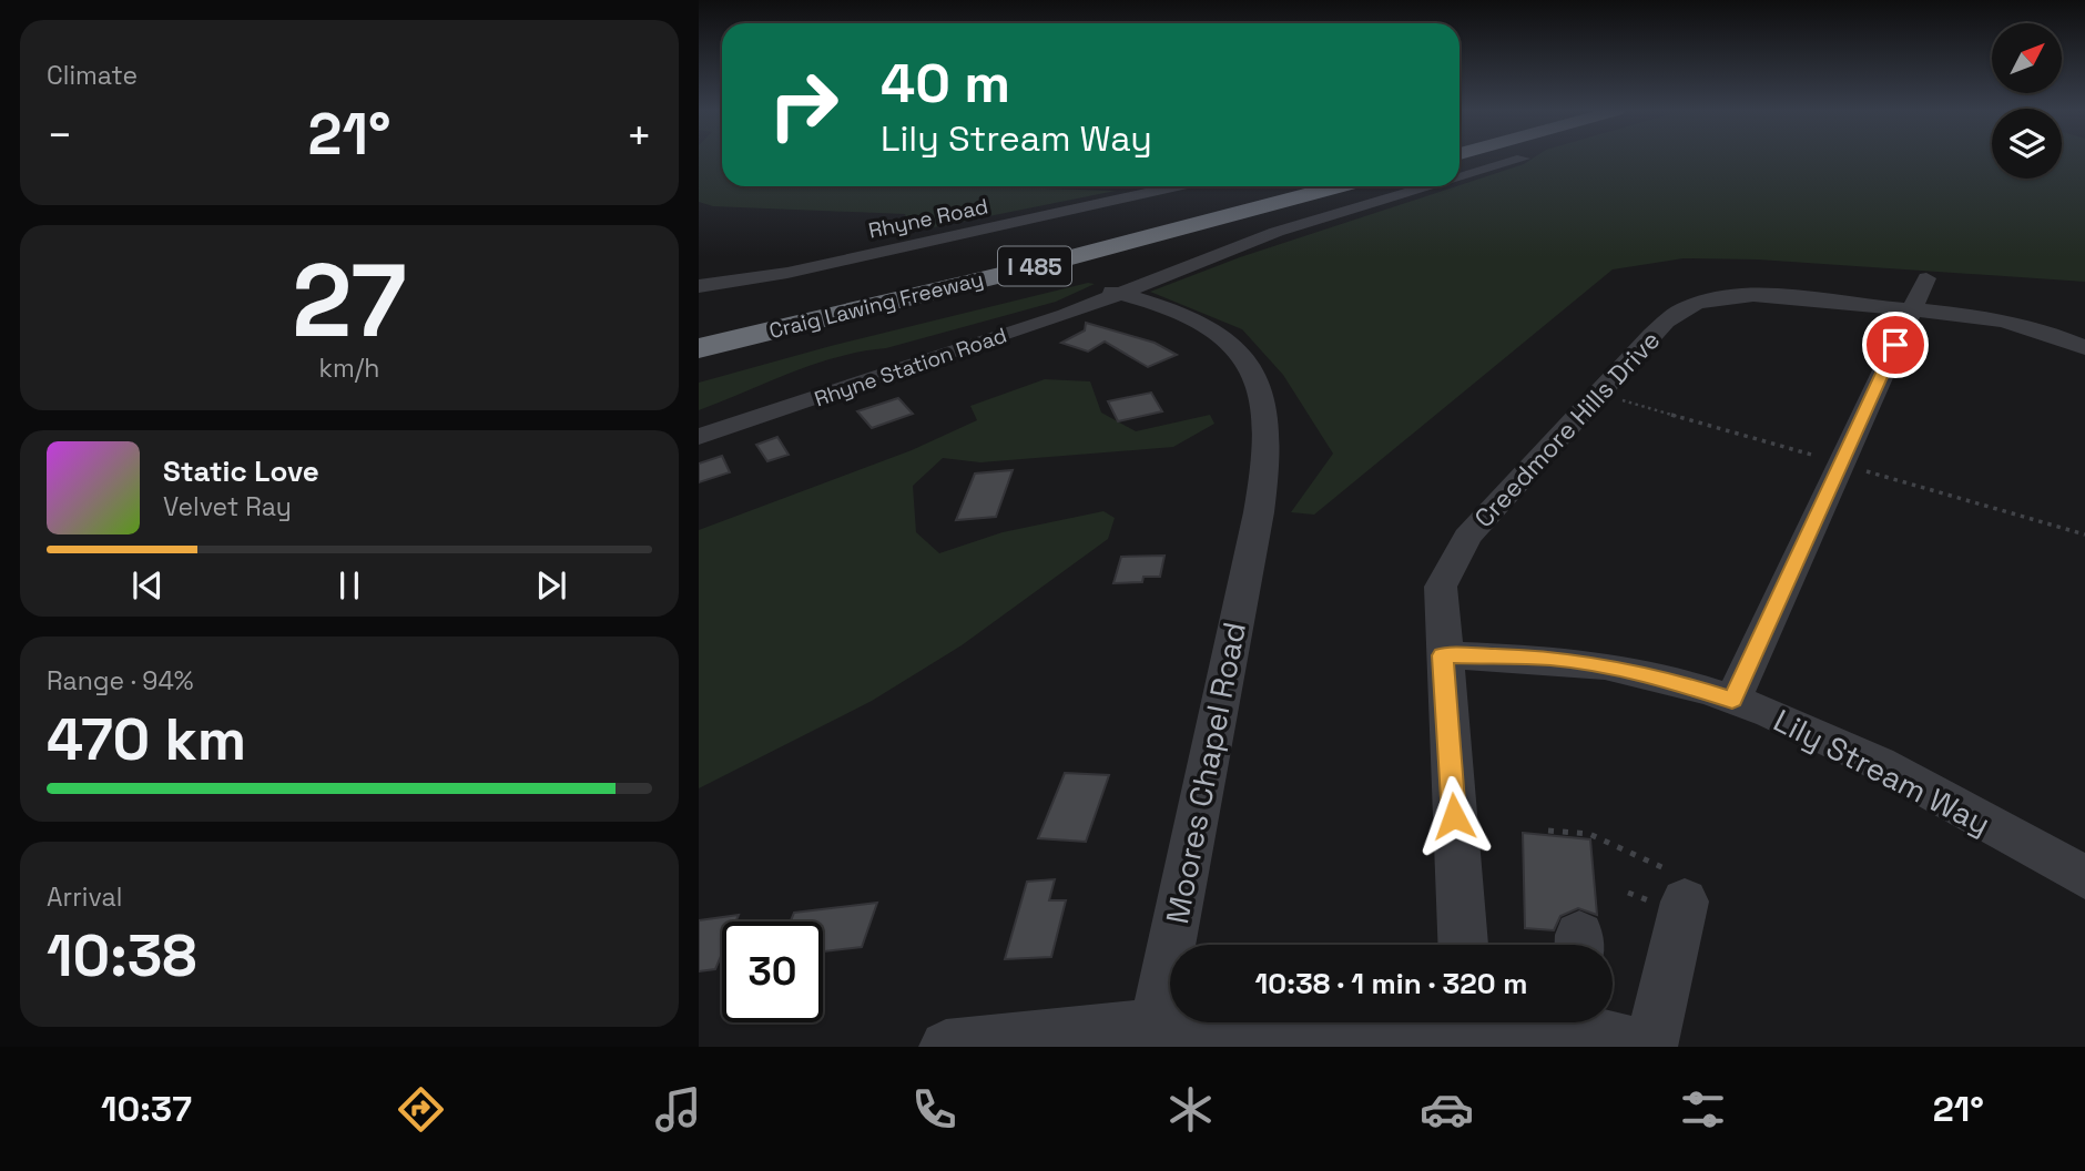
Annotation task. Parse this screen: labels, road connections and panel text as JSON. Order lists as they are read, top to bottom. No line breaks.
{"streets":{"highway":["I 485","Craig Lawing Freeway"],"street":["Rhyne Road","Rhyne Station Road","Creedmore Hills Drive","Lily Stream Way","Moores Chapel Road"]},"crossings":[["Rhyne Station Road","Moores Chapel Road"],["Creedmore Hills Drive","Lily Stream Way"]],"north":"top right","page":{"tile":["Climate",["27","km/h"],["Range · 94%","470 km"],["Arrival","10:38"]],"turn":["40 m","Lily Stream Way"],"heat":["−","21°","+"],"song":["Static Love","Velvet Ray"],"limit":"30","trip":"10:38 · 1 min · 320 m","tabs":["10:37","21°"]}}
